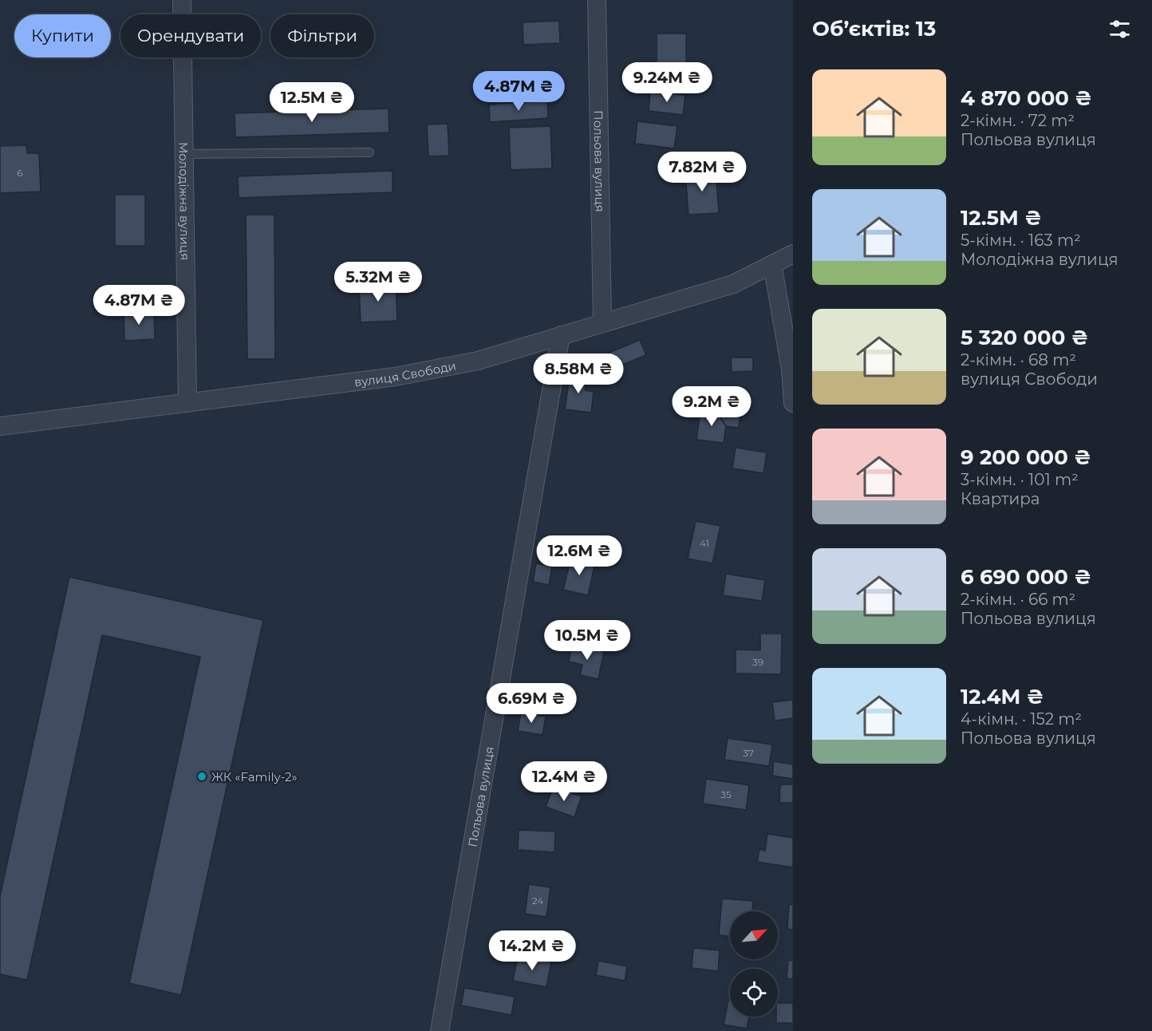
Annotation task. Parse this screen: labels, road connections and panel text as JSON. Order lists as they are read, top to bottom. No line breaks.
{"streets":{"street":["Польова вулиця","Молодіжна вулиця","вулиця Свободи"]},"crossings":[["Польова вулиця","вулиця Свободи"],["Молодіжна вулиця","вулиця Свободи"]],"places":["ЖК «Family-2»"],"house_numbers":["6","41","39","37","35","24"],"north":"top right","page":{"heading":"Об’єктів: 13","chip":["Купити","Орендувати","Фільтри"],"list":[{"name":"4 870 000 ₴","note":"2-кімн. · 72 m² · Польова вулиця"},{"name":"12.5M ₴","note":"5-кімн. · 163 m² · Молодіжна вулиця"},{"name":"5 320 000 ₴","note":"2-кімн. · 68 m² · вулиця Свободи"},{"name":"9 200 000 ₴","note":"3-кімн. · 101 m² · Квартира"},{"name":"6 690 000 ₴","note":"2-кімн. · 66 m² · Польова вулиця"},{"name":"12.4M ₴","note":"4-кімн. · 152 m² · Польова вулиця"}],"price":["9.24M ₴","4.87M ₴","12.5M ₴","7.82M ₴","5.32M ₴","4.87M ₴","8.58M ₴","9.2M ₴","12.6M ₴","10.5M ₴","6.69M ₴","12.4M ₴","14.2M ₴"]}}
